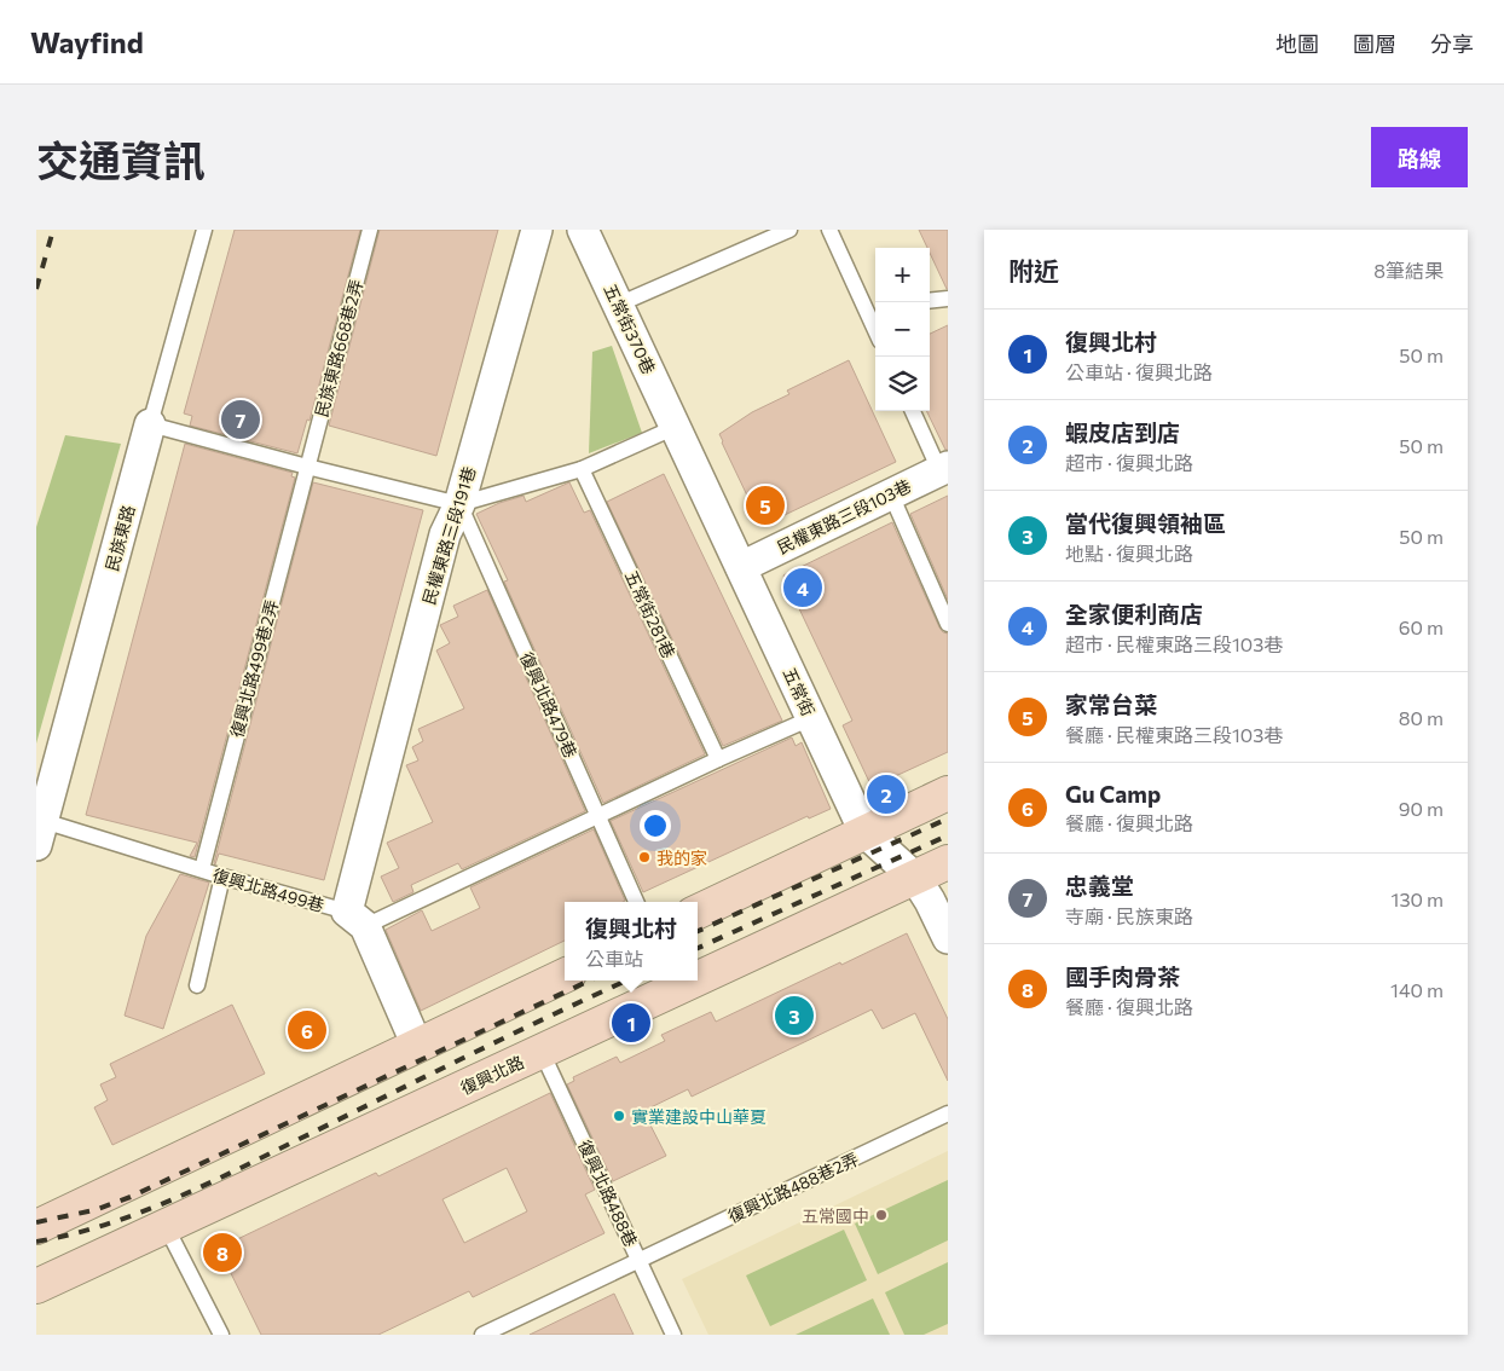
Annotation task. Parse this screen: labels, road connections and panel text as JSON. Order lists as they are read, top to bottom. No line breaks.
{"streets":{"main road":["復興北路"],"street":["五常街370巷","民權東路三段103巷","民權東路三段191巷","民族東路","五常街"],"lane":["民族東路668巷2弄","五常街281巷","復興北路499巷2弄","復興北路479巷","復興北路499巷","復興北路488巷2弄","復興北路488巷"]},"crossings":[["五常街370巷","五常街"],["民族東路668巷2弄","復興北路499巷2弄"],["民權東路三段103巷","五常街"],["民權東路三段191巷","復興北路479巷"],["民權東路三段191巷","復興北路499巷"],["民族東路","復興北路499巷"],["復興北路499巷2弄","復興北路499巷"],["五常街","復興北路"],["復興北路","復興北路488巷"],["復興北路488巷2弄","復興北路488巷"]],"places":["我的家","實業建設中山華夏","五常國中"],"page":{"header":"Wayfind","nav":["地圖","圖層","分享"],"title":"交通資訊","buttons":"路線","heading":["附近","8筆結果"],"map_buttons":["+","−"],"list":[{"mark":"1","name":"復興北村","note":"公車站 · 復興北路","value":"50 m"},{"mark":"2","name":"蝦皮店到店","note":"超市 · 復興北路","value":"50 m"},{"mark":"3","name":"當代復興領袖區","note":"地點 · 復興北路","value":"50 m"},{"mark":"4","name":"全家便利商店","note":"超市 · 民權東路三段103巷","value":"60 m"},{"mark":"5","name":"家常台菜","note":"餐廳 · 民權東路三段103巷","value":"80 m"},{"mark":"6","name":"Gu Camp","note":"餐廳 · 復興北路","value":"90 m"},{"mark":"7","name":"忠義堂","note":"寺廟 · 民族東路","value":"130 m"},{"mark":"8","name":"國手肉骨茶","note":"餐廳 · 復興北路","value":"140 m"}],"pins":["7","5","4","2","3","1","6","8"],"popup":["復興北村","公車站"]}}
